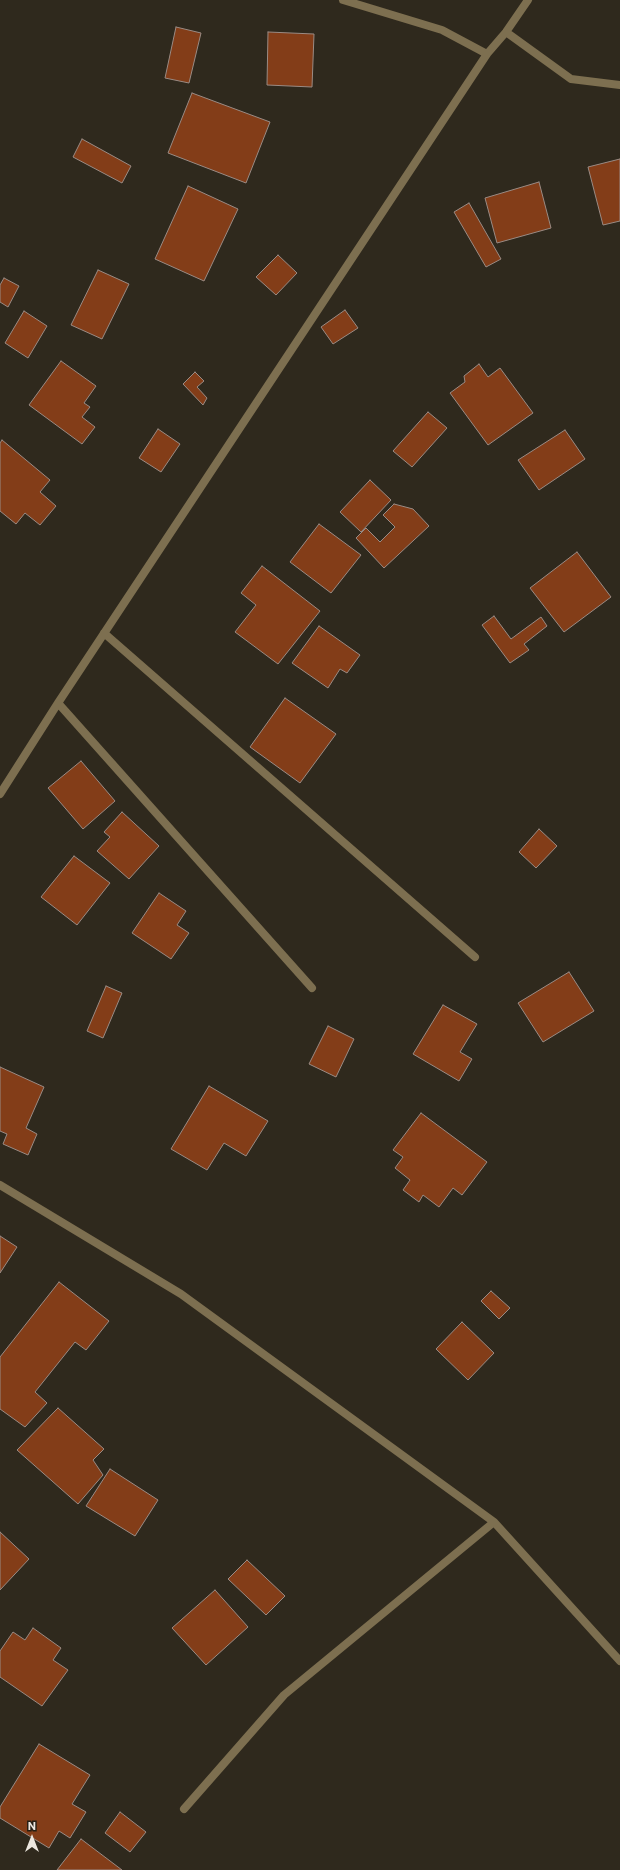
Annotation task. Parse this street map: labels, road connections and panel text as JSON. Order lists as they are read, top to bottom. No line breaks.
{"north":"top"}
